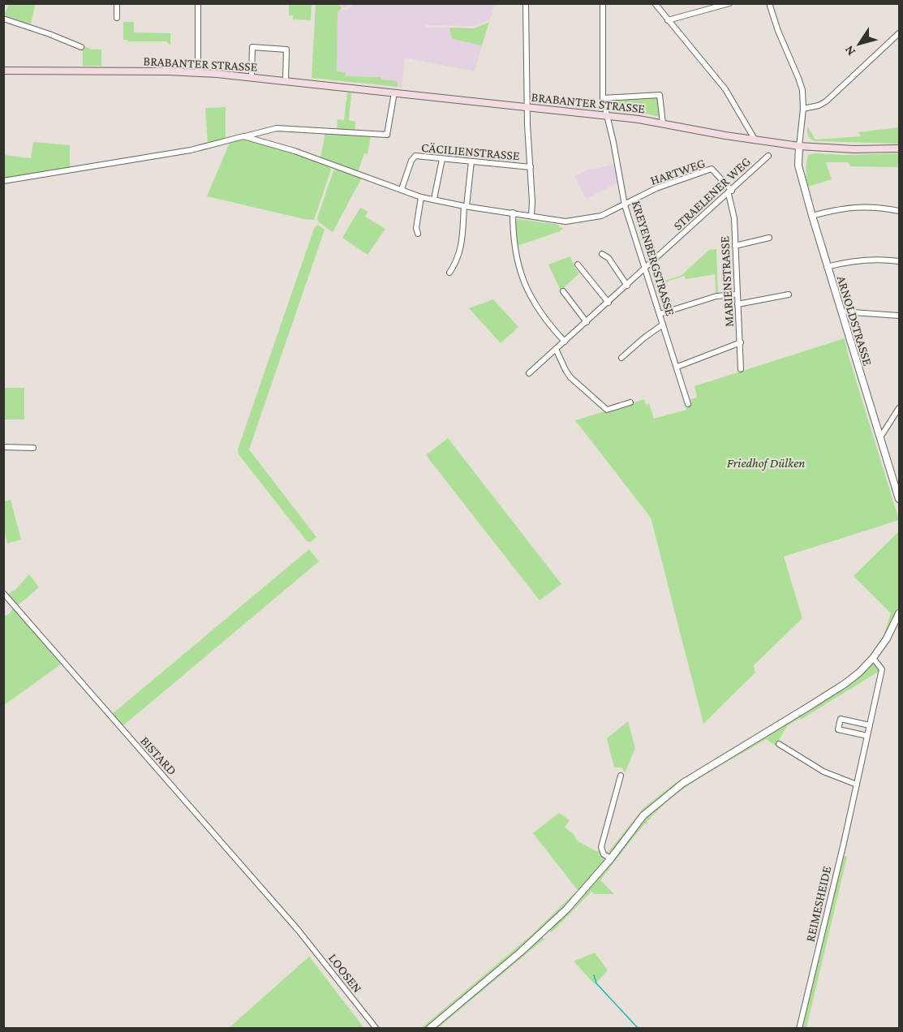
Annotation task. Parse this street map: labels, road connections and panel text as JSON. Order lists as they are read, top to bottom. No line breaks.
{"streets":{"main road":["BRABANTER STRASSE"],"street":["CÄCILIENSTRASSE","HARTWEG","STRAELENER WEG","KREYENBERGSTRASSE","MARIENSTRASSE","ARNOLDSTRASSE","BISTARD","REIMESHEIDE","LOOSEN"]},"crossings":[["BRABANTER STRASSE","KREYENBERGSTRASSE"],["BRABANTER STRASSE","ARNOLDSTRASSE"],["HARTWEG","STRAELENER WEG"],["HARTWEG","KREYENBERGSTRASSE"],["HARTWEG","MARIENSTRASSE"],["STRAELENER WEG","KREYENBERGSTRASSE"],["STRAELENER WEG","MARIENSTRASSE"],["BISTARD","LOOSEN"]],"parks":["Friedhof Dülken"],"north":"bottom left"}
